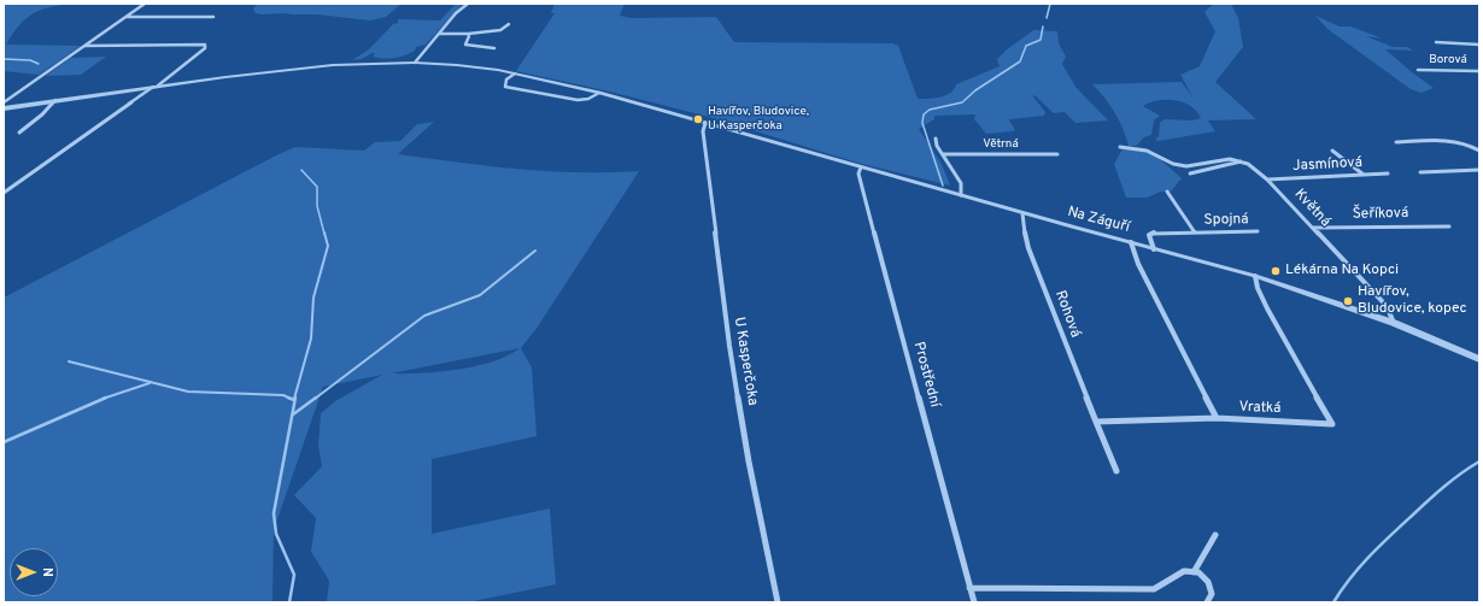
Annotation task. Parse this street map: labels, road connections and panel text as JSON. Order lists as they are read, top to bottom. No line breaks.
{"streets":{"street":["Borová","Větrná","Jasmínová","Květná","Šeříková","Na Záguří","Spojná","Rohová","U Kasperčoka","Prostřední","Vratká"]},"crossings":[["Jasmínová","Květná"],["Květná","Šeříková"],["Květná","Na Záguří"],["Na Záguří","Spojná"],["Na Záguří","Rohová"],["Na Záguří","U Kasperčoka"],["Na Záguří","Prostřední"],["Na Záguří","Vratká"]],"places":["Havířov, Bludovice, U Kasperčoka","Lékárna Na Kopci","Havířov, Bludovice, kopec"],"north":"right"}
